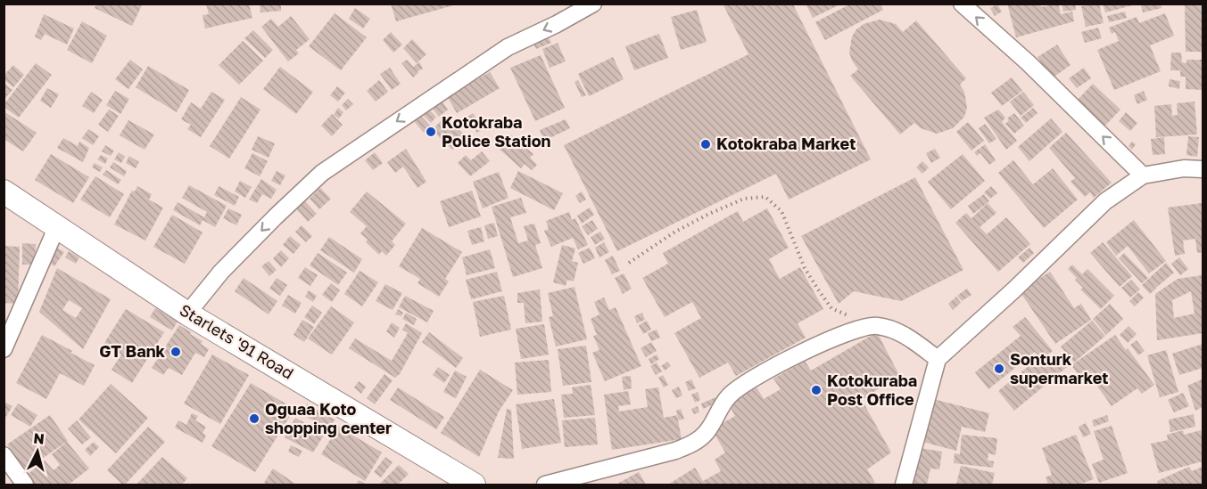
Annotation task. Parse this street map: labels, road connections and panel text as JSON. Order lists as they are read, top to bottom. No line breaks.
{"streets":{"street":["Starlets '91 Road"]},"places":["Kotokraba Police Station","Kotokraba Market","GT Bank","Sonturk supermarket","Kotokuraba Post Office","Oguaa Koto shopping center"],"north":"top"}
